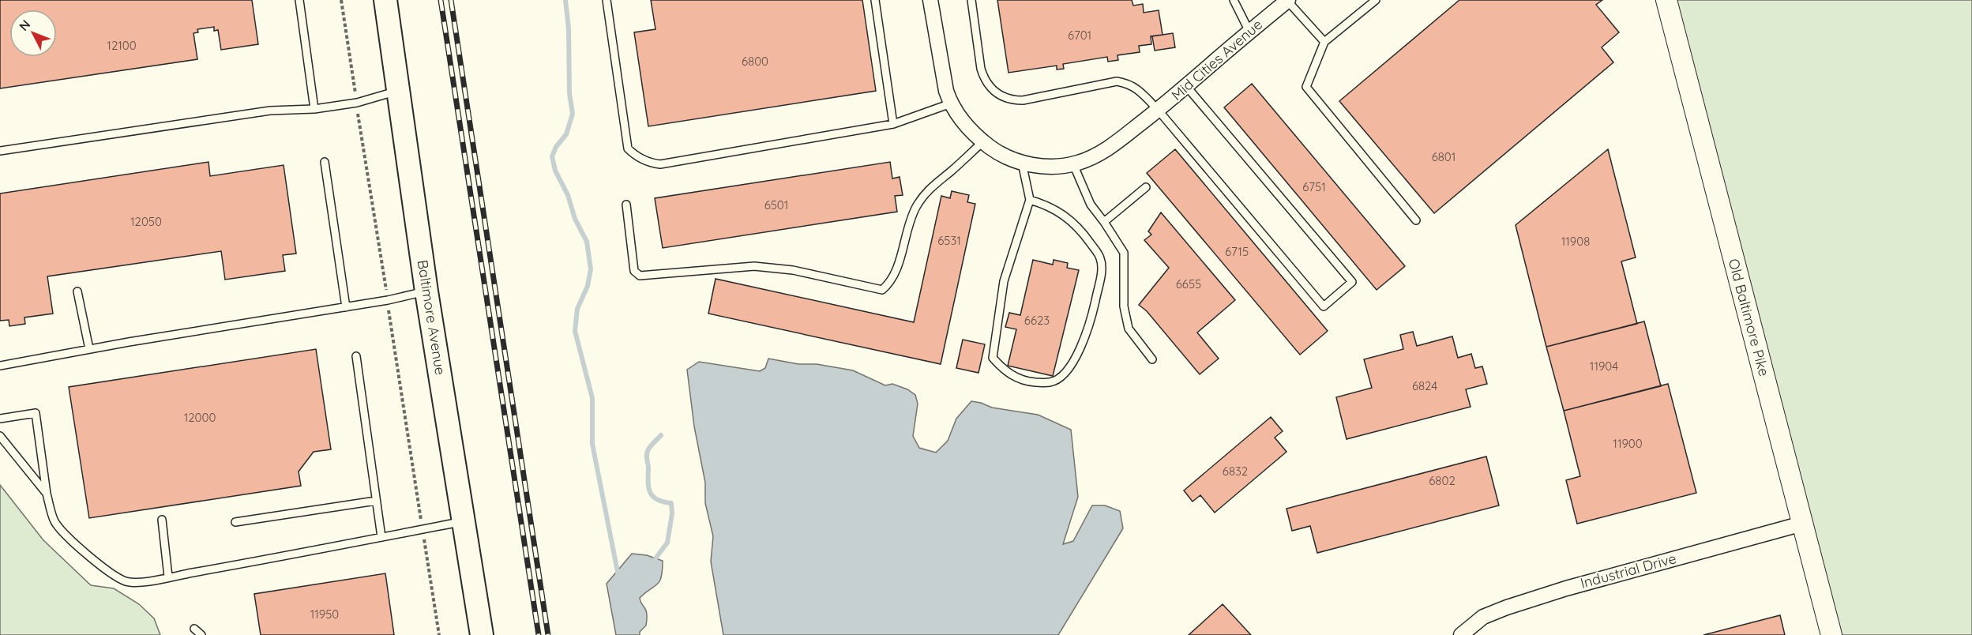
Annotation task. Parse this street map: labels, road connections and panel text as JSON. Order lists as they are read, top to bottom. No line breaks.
{"streets":{"main road":["Baltimore Avenue","Old Baltimore Pike"],"street":["Mid Cities Avenue","Industrial Drive"]},"crossings":[["Old Baltimore Pike","Industrial Drive"]],"house_numbers":["6701","12100","6800","6801","6751","6501","12050","6531","11908","6715","6655","6623","11904","6824","12000","11900","6832","6802","11950"],"north":"top left"}
